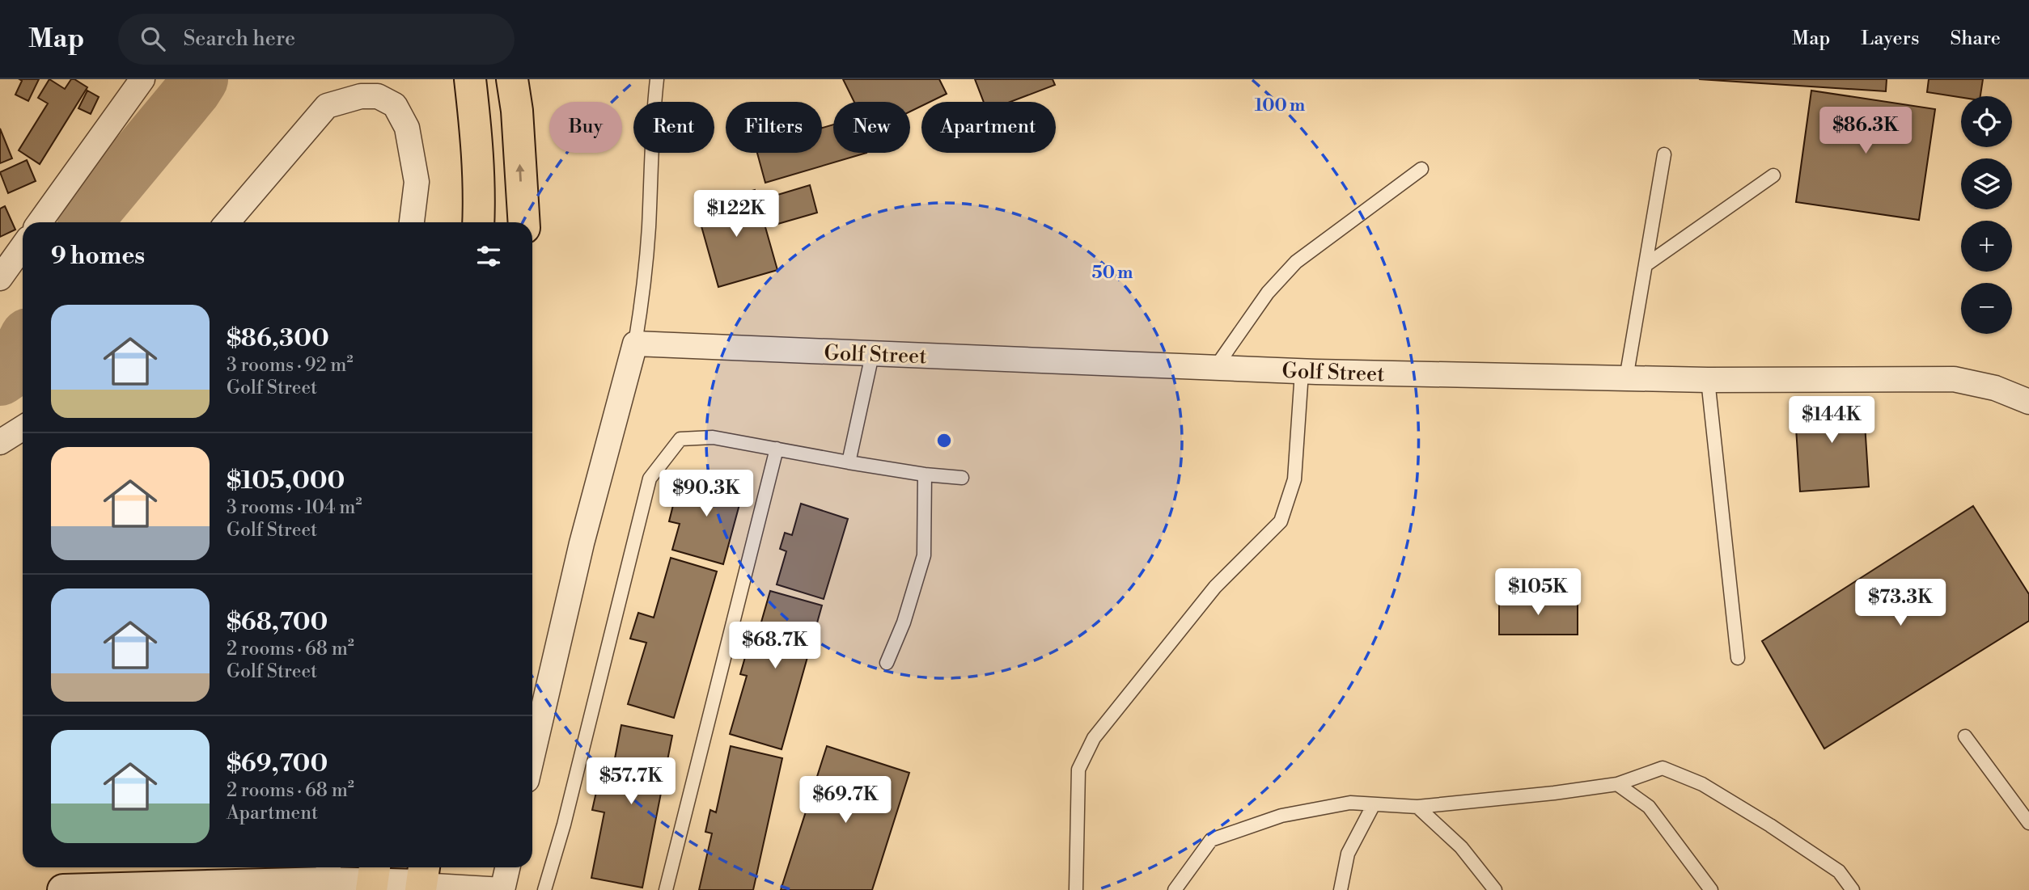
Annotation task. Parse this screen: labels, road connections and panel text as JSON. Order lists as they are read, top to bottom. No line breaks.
{"streets":{"street":["Golf Street"]},"page":{"header":"Map","search":"Search here","nav":["Map","Layers","Share"],"map_buttons":["+","−"],"chip":["Buy","Rent","Filters","New","Apartment"],"price":["$86.3K","$122K","$144K","$90.3K","$105K","$73.3K","$68.7K","$57.7K","$69.7K"],"heading":"9 homes","list":[{"name":"$86,300","note":"3 rooms · 92 m² · Golf Street"},{"name":"$105,000","note":"3 rooms · 104 m² · Golf Street"},{"name":"$68,700","note":"2 rooms · 68 m² · Golf Street"},{"name":"$69,700","note":"2 rooms · 68 m² · Apartment"}]},"rings":["100 m","50 m"]}
